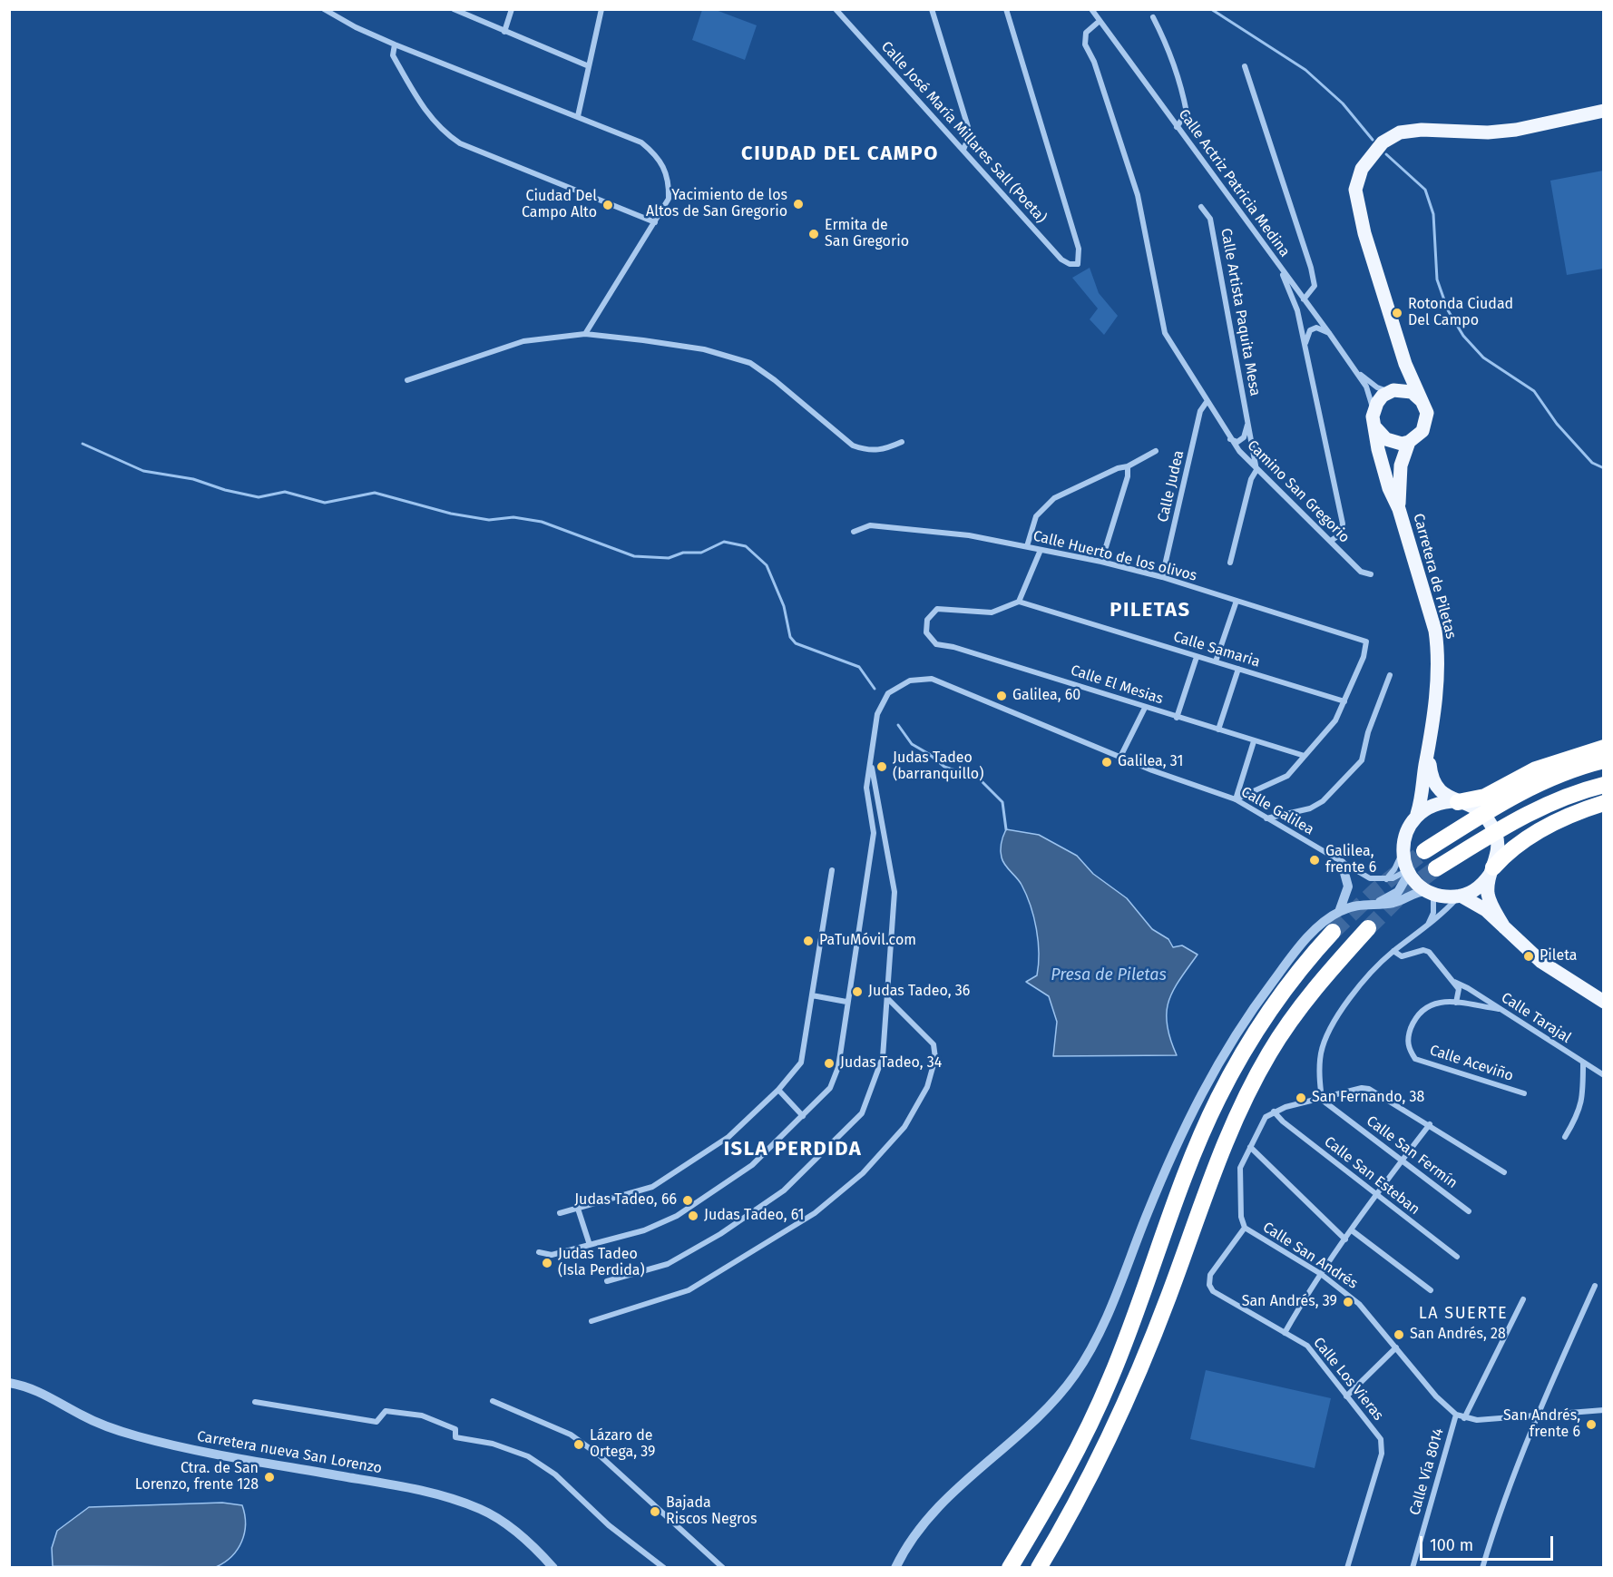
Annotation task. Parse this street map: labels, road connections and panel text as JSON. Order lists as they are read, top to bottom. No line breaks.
{"streets":{"main road":["Carretera de Piletas"],"street":["Calle José María Millares Sall (Poeta)","Calle Actriz Patricia Medina","Calle Artista Paquita Mesa","Calle Judea","Camino San Gregorio","Calle Huerto de los olivos","Calle Samaria","Calle El Mesias","Calle Galilea","Calle Tarajal","Calle Aceviño","Calle San Fermín","Calle San Esteban","Calle San Andrés","Calle Los Vieras","Carretera nueva San Lorenzo","Calle Vía 8014"]},"crossings":[["Calle Actriz Patricia Medina","Camino San Gregorio"],["Calle Artista Paquita Mesa","Camino San Gregorio"],["Calle Judea","Camino San Gregorio"],["Calle Judea","Calle Huerto de los olivos"],["Calle Huerto de los olivos","Calle Samaria"],["Calle Samaria","Calle El Mesias"],["Calle Tarajal","Calle Aceviño"],["Calle San Andrés","Calle Los Vieras"],["Calle San Andrés","Calle Vía 8014"]],"districts":["CIUDAD DEL CAMPO","PILETAS","ISLA PERDIDA","LA SUERTE"],"water":["Presa de Piletas"],"places":["Yacimiento de los Altos de San Gregorio","Ciudad Del Campo Alto","Ermita de San Gregorio","Rotonda Ciudad Del Campo","Galilea, 60","Galilea, 31","Judas Tadeo (barranquillo)","Galilea, frente 6","PaTuMóvil.com","Pileta","Judas Tadeo, 36","Judas Tadeo, 34","San Fernando, 38","Judas Tadeo, 66","Judas Tadeo, 61","Judas Tadeo (Isla Perdida)","San Andrés, 39","San Andrés, 28","San Andrés, frente 6","Lázaro de Ortega, 39","Ctra. de San Lorenzo, frente 128","Bajada Riscos Negros"],"scale_bar":"100 m"}
